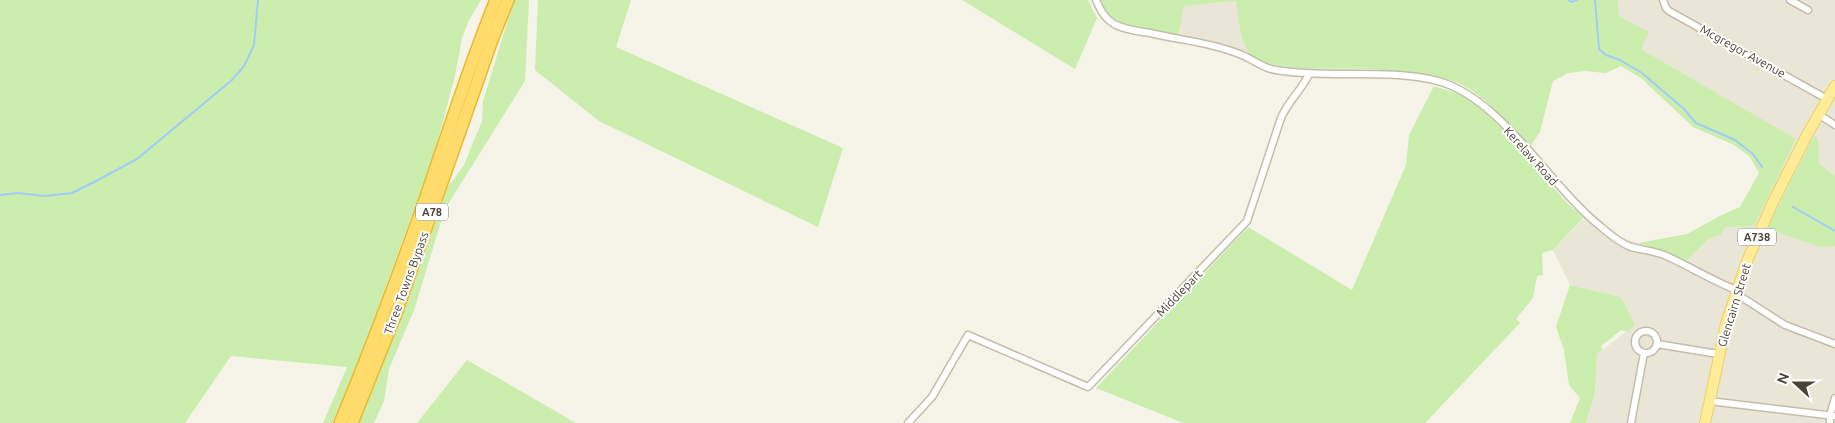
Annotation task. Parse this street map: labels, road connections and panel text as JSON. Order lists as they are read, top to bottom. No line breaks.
{"streets":{"highway":["A78","Three Towns Bypass"],"main road":["A738","Glencairn Street"],"street":["Mcgregor Avenue","Kerelaw Road","Middlepart"]},"crossings":[["Mcgregor Avenue","Glencairn Street"],["Kerelaw Road","Middlepart"],["Kerelaw Road","Glencairn Street"]],"north":"left"}
